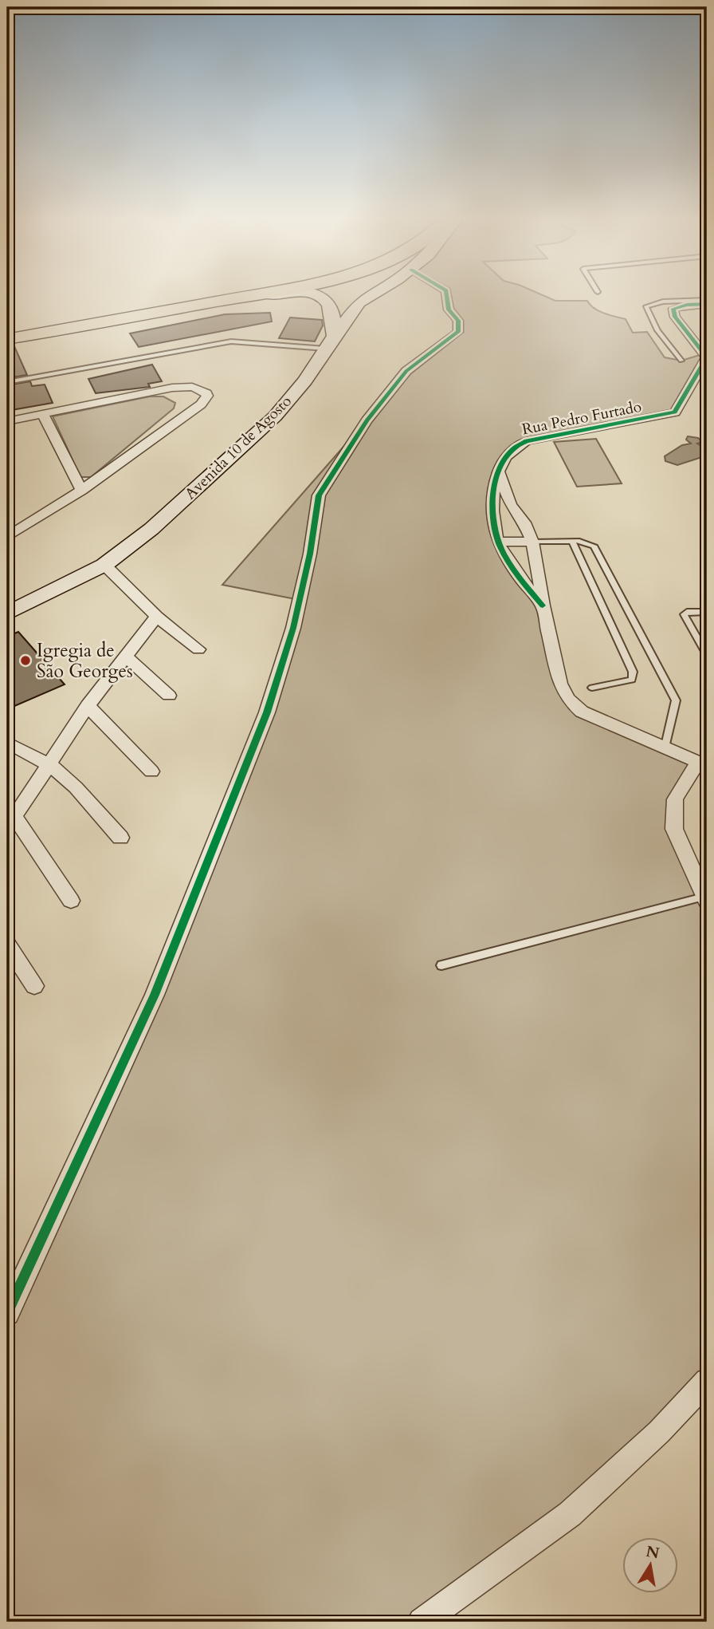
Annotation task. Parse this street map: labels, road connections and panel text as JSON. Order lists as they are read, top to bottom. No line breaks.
{"streets":{"street":["Rua Pedro Furtado","Avenida 10 de Agosto"]},"places":["Igregia de São Georges"],"north":"top"}
